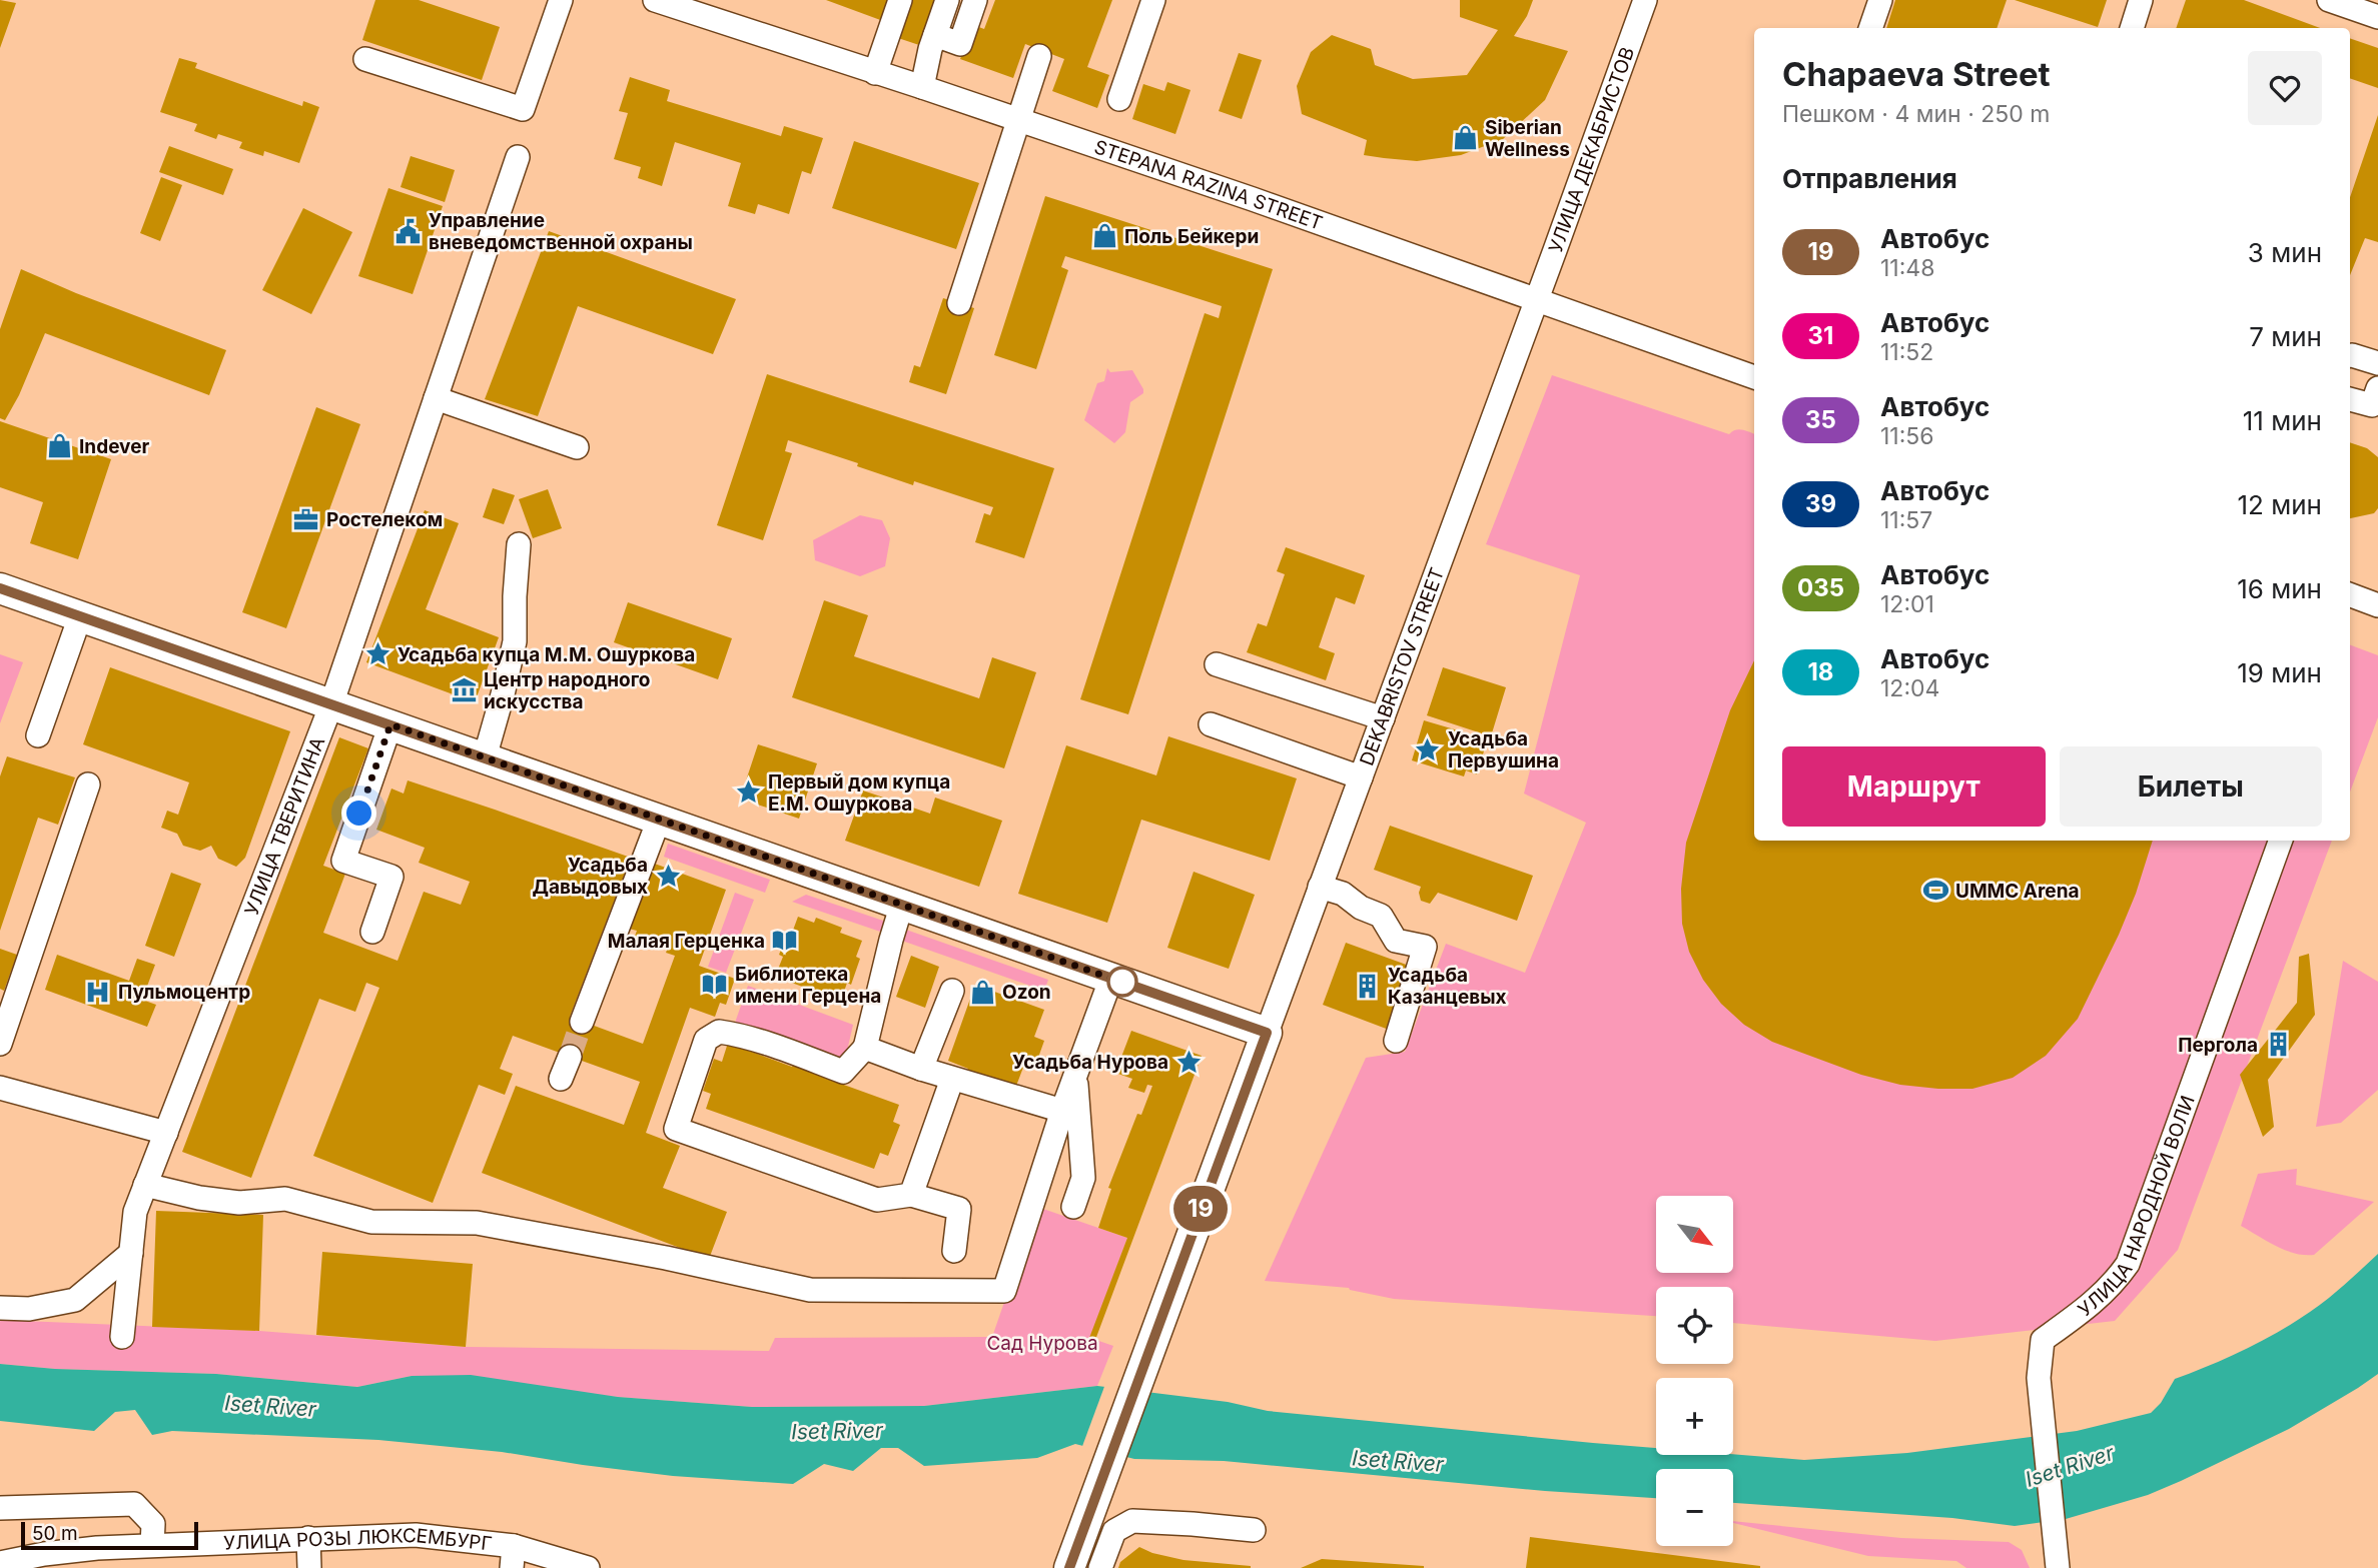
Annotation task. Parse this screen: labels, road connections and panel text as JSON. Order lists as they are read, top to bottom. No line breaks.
{"streets":{"street":["УЛИЦА ДЕКАБРИСТОВ","STEPANA RAZINA STREET","DEKABRISTOV STREET","УЛИЦА ТВЕРИТИНА","УЛИЦА НАРОДНОЙ ВОЛИ","УЛИЦА РОЗЫ ЛЮКСЕМБУРГ"]},"crossings":[["УЛИЦА ДЕКАБРИСТОВ","STEPANA RAZINA STREET"],["УЛИЦА ДЕКАБРИСТОВ","DEKABRISTOV STREET"],["STEPANA RAZINA STREET","DEKABRISTOV STREET"]],"water":["Iset River"],"parks":["Сад Нурова"],"places":{"shop":["Siberian Wellness","Поль Бейкери","Indever","Ozon"],"public building":["Управление вневедомственной охраны"],"office":["Ростелеком"],"place":["Усадьба купца М.М. Ошуркова","Усадьба Первушина","Первый дом купца Е.М. Ошуркова","Усадьба Давыдовых","Усадьба Нурова"],"museum":["Центр народного искусства"],"sports":["UMMC Arena"],"library":["Малая Герценка","Библиотека имени Герцена"],"building":["Усадьба Казанцевых","Пергола"],"hospital":["Пульмоцентр"]},"lines":["bus line 19"],"scale_bar":"50 m","north":"bottom right","page":{"on_map":"19","heading":[["Chapaeva Street","Пешком · 4 мин · 250 m"],"Отправления"],"list":[{"mark":"19","name":"Автобус","note":"11:48","value":"3 мин"},{"mark":"31","name":"Автобус","note":"11:52","value":"7 мин"},{"mark":"35","name":"Автобус","note":"11:56","value":"11 мин"},{"mark":"39","name":"Автобус","note":"11:57","value":"12 мин"},{"mark":"035","name":"Автобус","note":"12:01","value":"16 мин"},{"mark":"18","name":"Автобус","note":"12:04","value":"19 мин"}],"buttons":["Маршрут","Билеты"],"map_buttons":["+","−"],"scale":"50 m"}}
